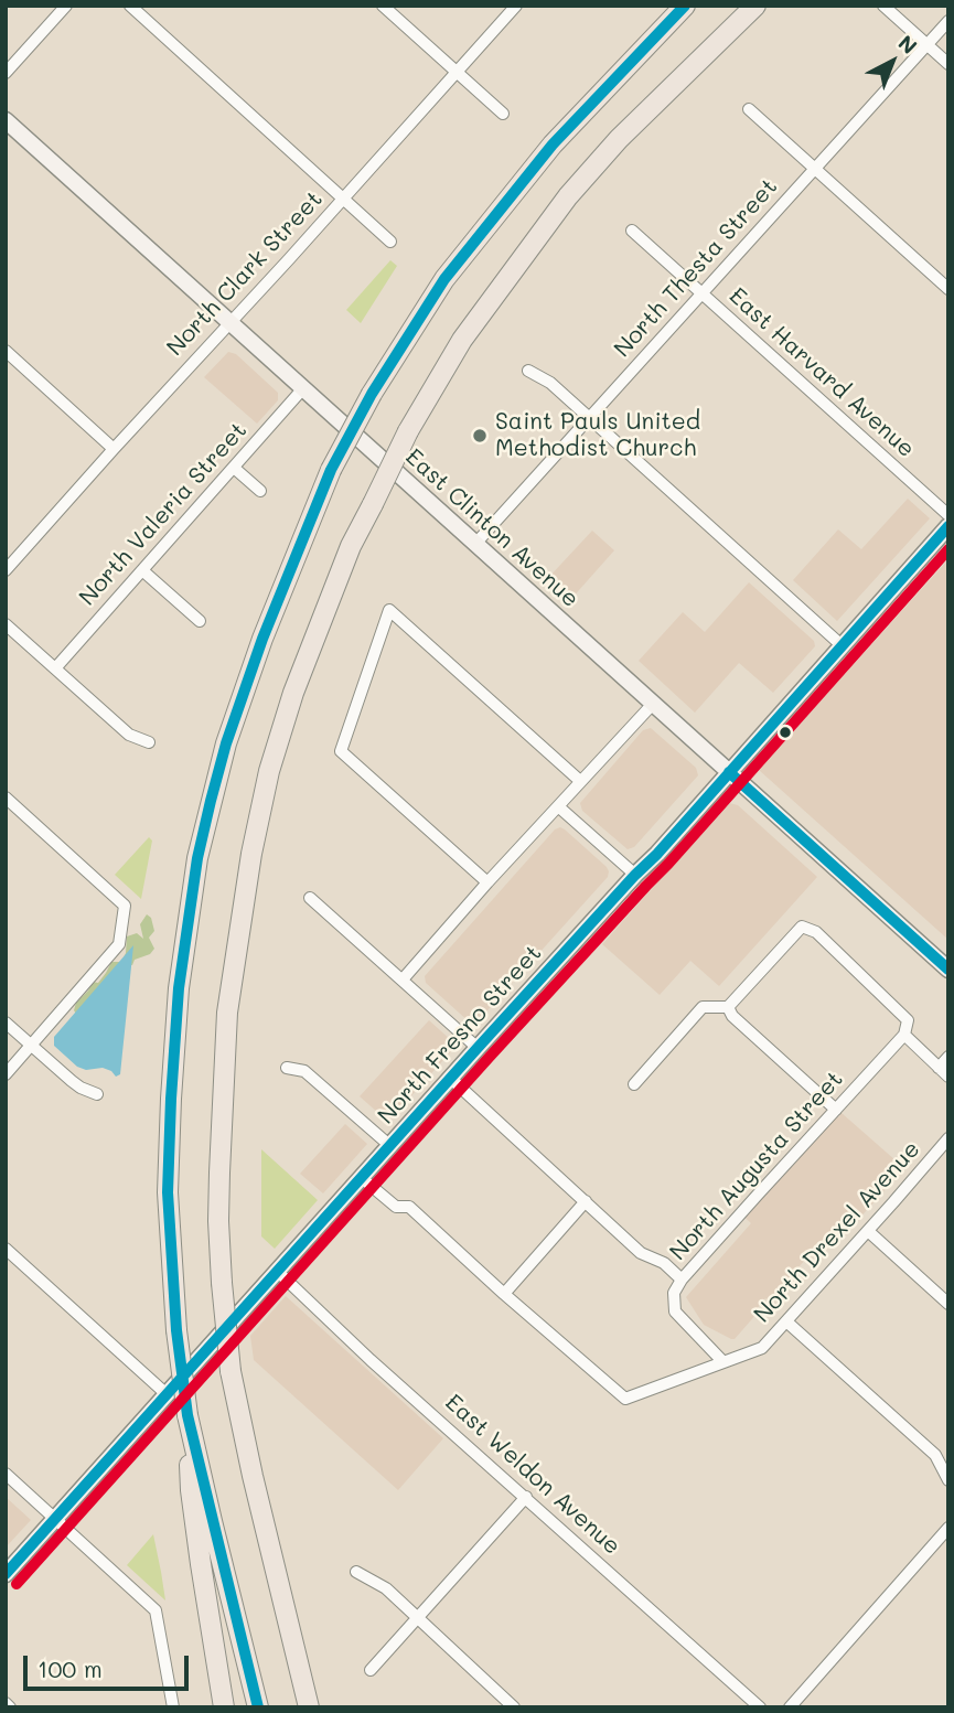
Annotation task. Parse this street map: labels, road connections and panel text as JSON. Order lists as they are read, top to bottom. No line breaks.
{"streets":{"main road":["East Clinton Avenue","North Fresno Street"],"street":["North Thesta Street","North Clark Street","East Harvard Avenue","North Valeria Street","North Augusta Street","North Drexel Avenue","East Weldon Avenue"]},"crossings":[["North Thesta Street","East Harvard Avenue"],["North Thesta Street","East Clinton Avenue"],["North Clark Street","East Clinton Avenue"],["North Valeria Street","East Clinton Avenue"],["East Clinton Avenue","North Fresno Street"],["North Fresno Street","North Augusta Street"],["North Fresno Street","East Weldon Avenue"]],"places":["Saint Pauls United Methodist Church"],"scale_bar":"100 m","north":"top right"}
